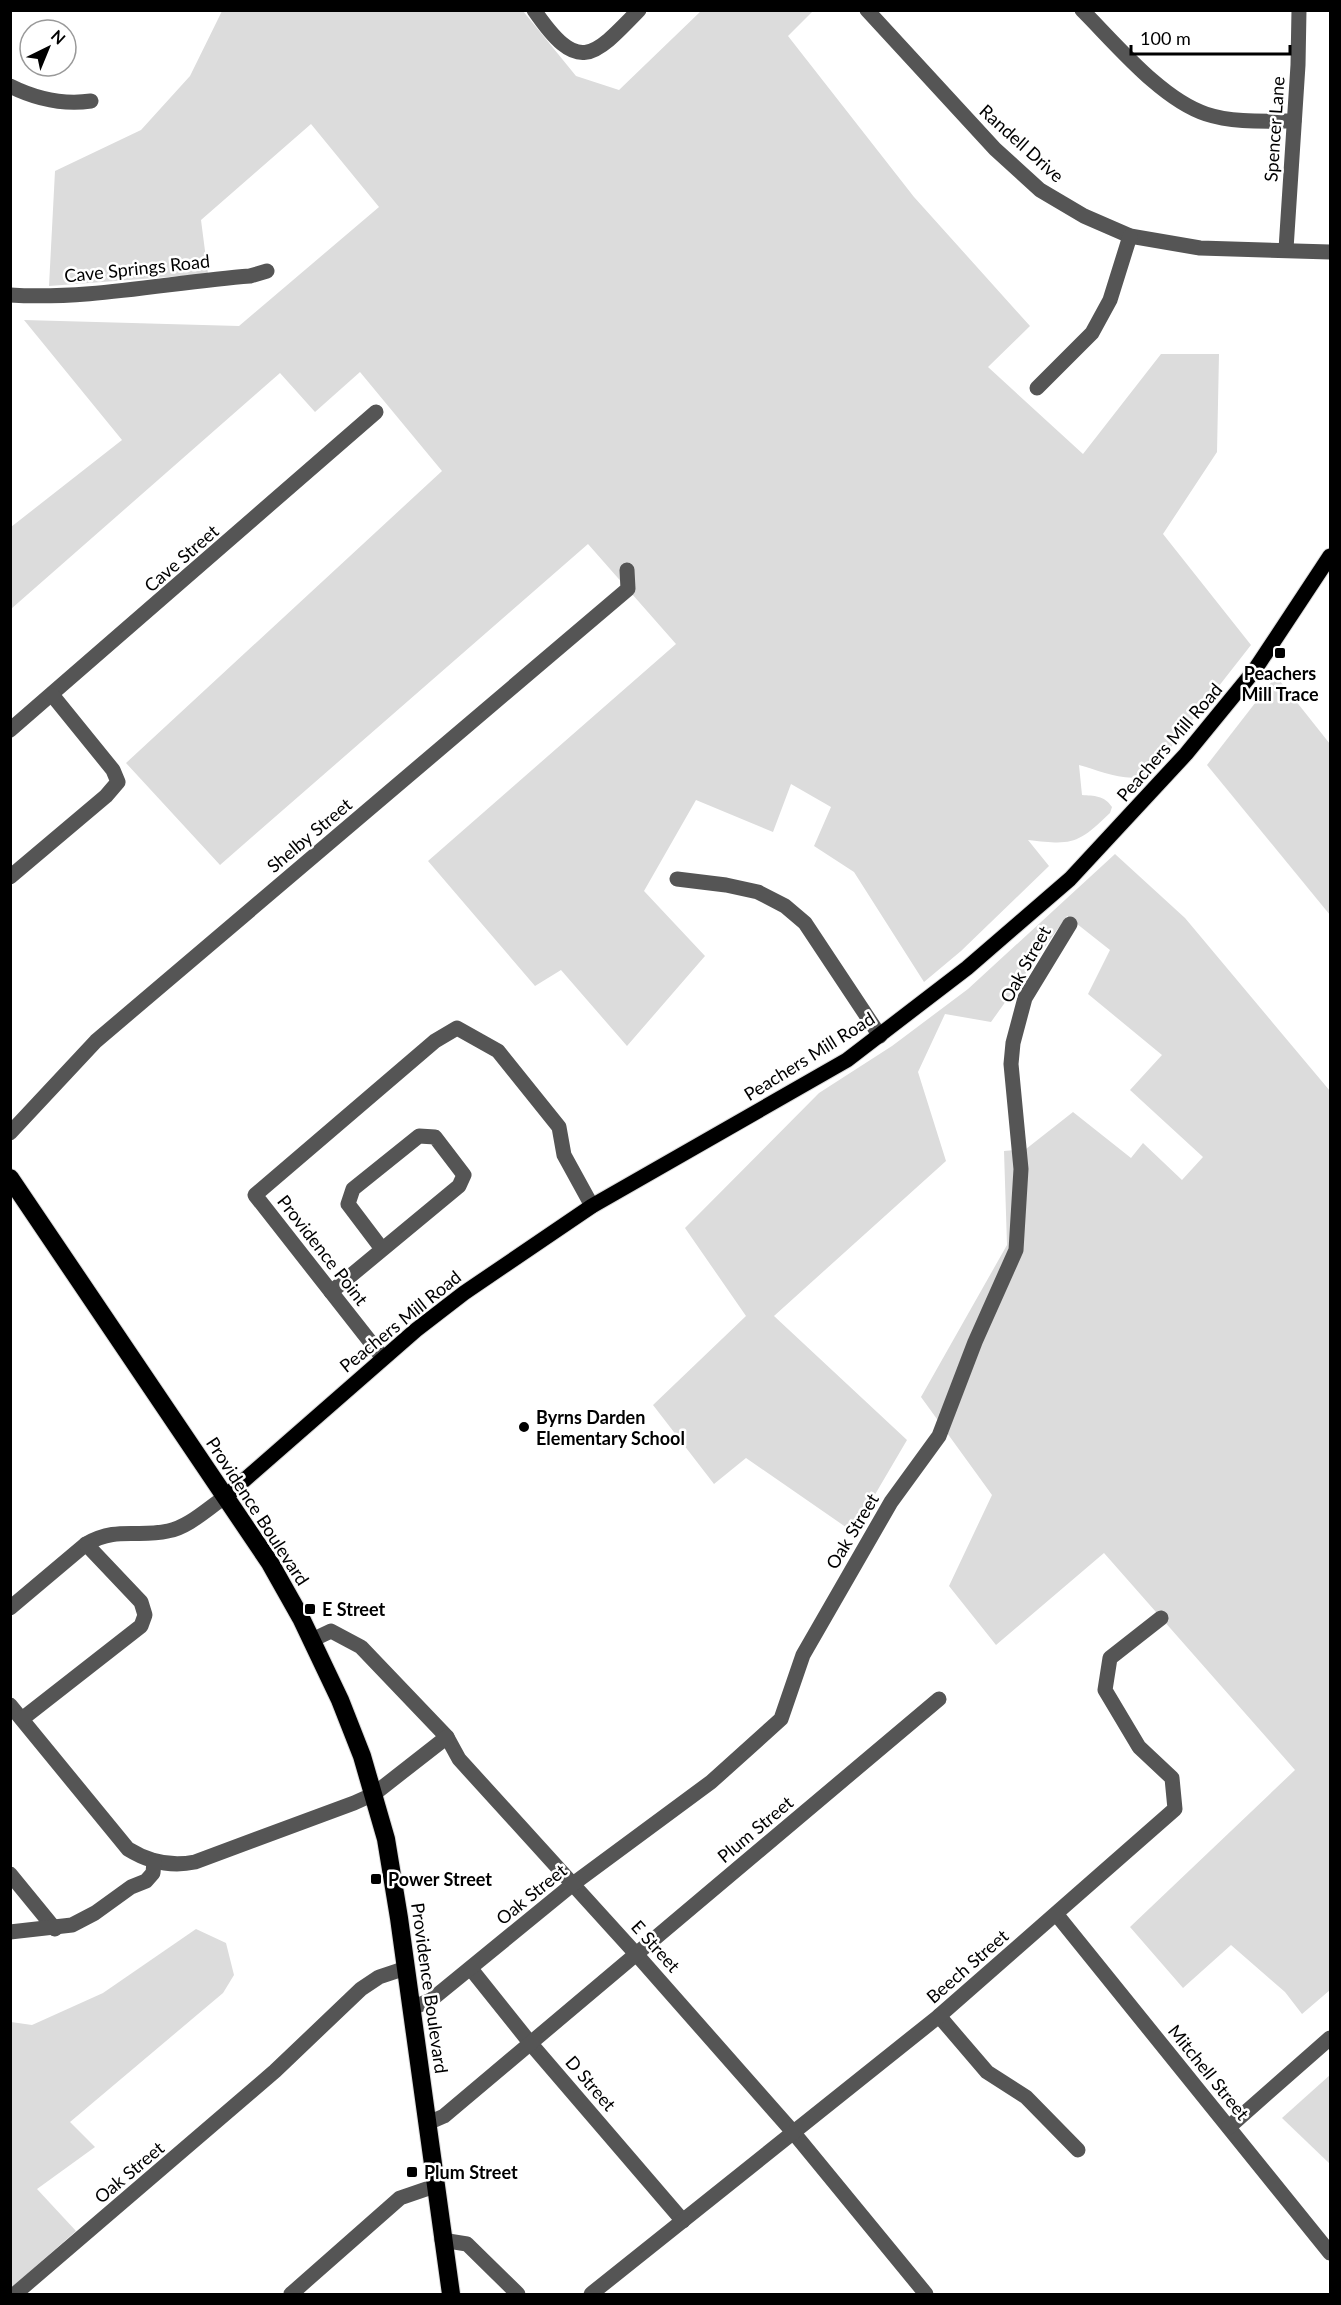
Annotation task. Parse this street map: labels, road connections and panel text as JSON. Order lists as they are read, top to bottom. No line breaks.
{"streets":{"highway":["Providence Boulevard"],"main road":["Peachers Mill Road"],"street":["Spencer Lane","Randell Drive","Cave Springs Road","Cave Street","Shelby Street","Oak Street","Providence Point","Plum Street","E Street","Beech Street","Mitchell Street","D Street"]},"crossings":[["Spencer Lane","Randell Drive"],["Peachers Mill Road","Providence Point"],["Peachers Mill Road","Providence Boulevard"],["Oak Street","Providence Boulevard"],["Oak Street","E Street"],["Oak Street","D Street"],["Providence Boulevard","Plum Street"],["Providence Boulevard","E Street"],["Plum Street","E Street"],["Plum Street","D Street"],["E Street","Beech Street"],["Beech Street","Mitchell Street"],["Beech Street","D Street"]],"places":{"transit":["Peachers Mill Trace","E Street","Power Street","Plum Street"],"other":["Byrns Darden Elementary School"]},"scale_bar":"100 m","north":"top right"}
